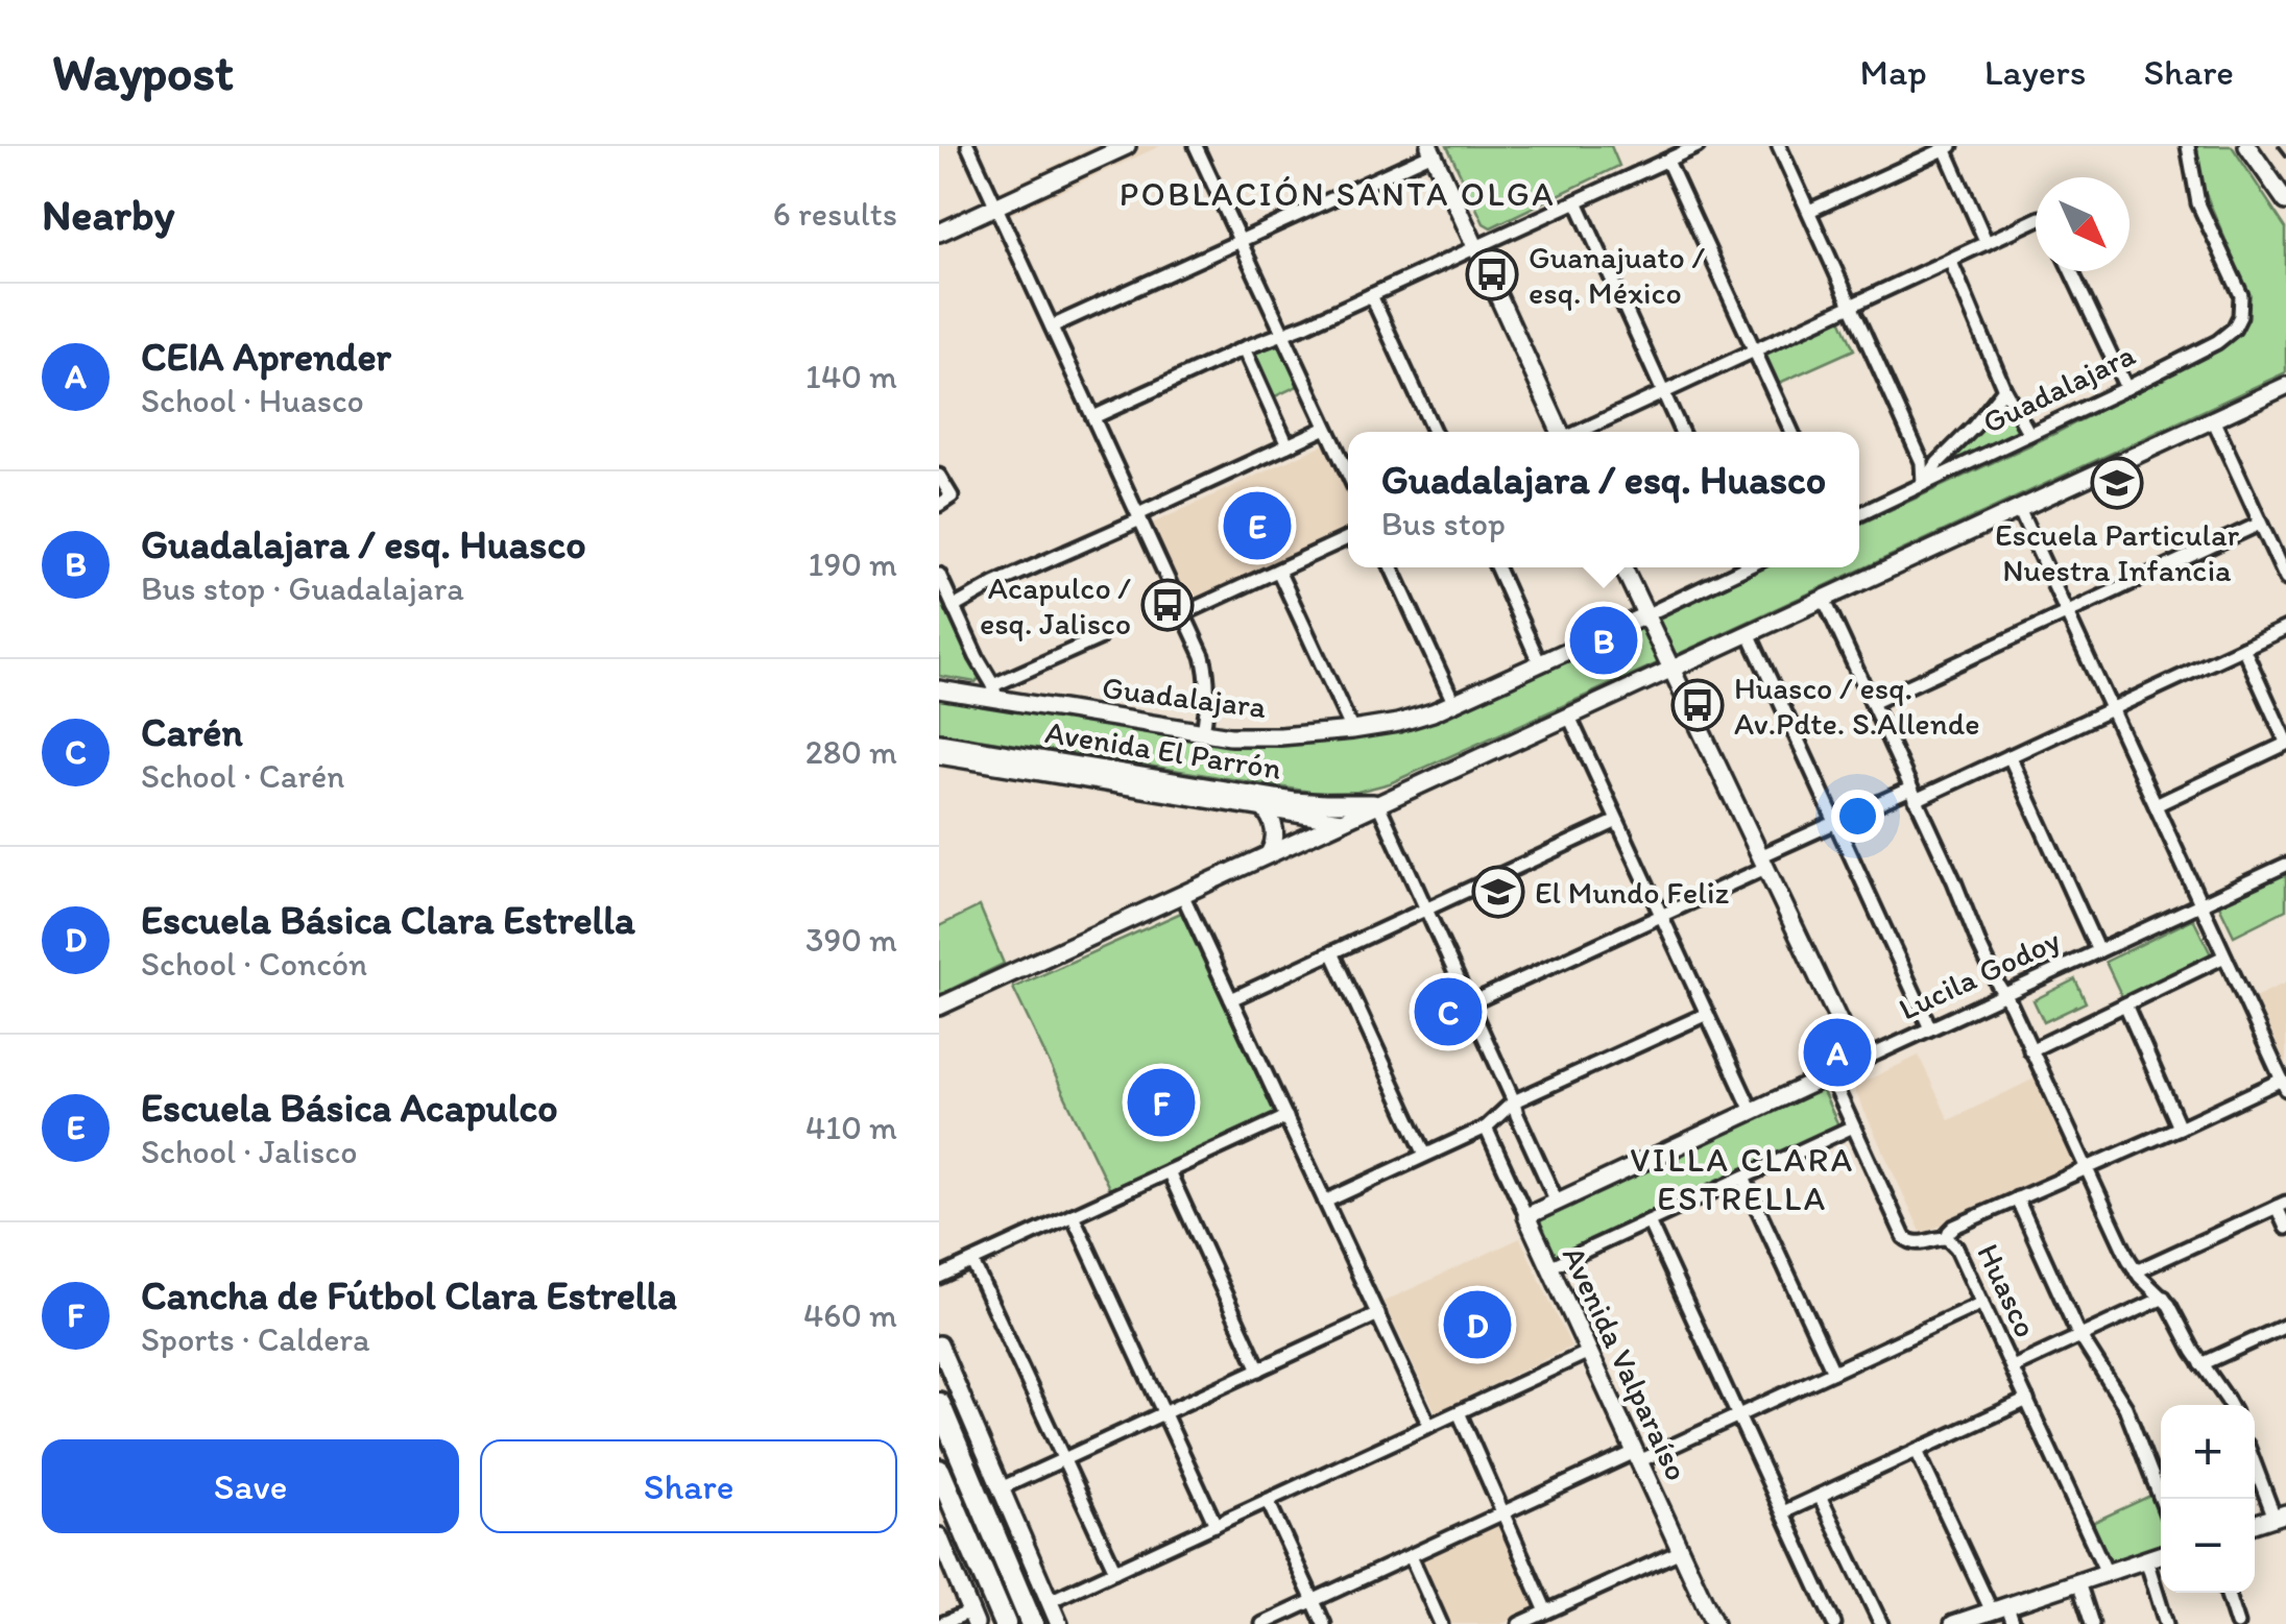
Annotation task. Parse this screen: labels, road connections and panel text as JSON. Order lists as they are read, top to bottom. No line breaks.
{"streets":{"street":["Guadalajara","Avenida El Parrón","Lucila Godoy","Huasco","Avenida Valparaíso"]},"crossings":[["Lucila Godoy","Huasco"],["Lucila Godoy","Avenida Valparaíso"]],"districts":["POBLACIÓN SANTA OLGA","VILLA CLARA ESTRELLA"],"places":{"bus stop":["Guanajuato / esq. México","Acapulco / esq. Jalisco","Huasco / esq. Av.Pdte. S.Allende"],"school or university":["Escuela Particular Nuestra Infancia","El Mundo Feliz"]},"north":"bottom right","page":{"header":"Waypost","nav":["Map","Layers","Share"],"heading":["Nearby","6 results"],"list":[{"mark":"A","name":"CEIA Aprender","note":"School · Huasco","value":"140 m"},{"mark":"B","name":"Guadalajara / esq. Huasco","note":"Bus stop · Guadalajara","value":"190 m"},{"mark":"C","name":"Carén","note":"School · Carén","value":"280 m"},{"mark":"D","name":"Escuela Básica Clara Estrella","note":"School · Concón","value":"390 m"},{"mark":"E","name":"Escuela Básica Acapulco","note":"School · Jalisco","value":"410 m"},{"mark":"F","name":"Cancha de Fútbol Clara Estrella","note":"Sports · Caldera","value":"460 m"}],"popup":["Guadalajara / esq. Huasco","Bus stop"],"pins":["E","B","C","A","F","D"],"map_buttons":["+","−"],"buttons":["Save","Share"]}}
